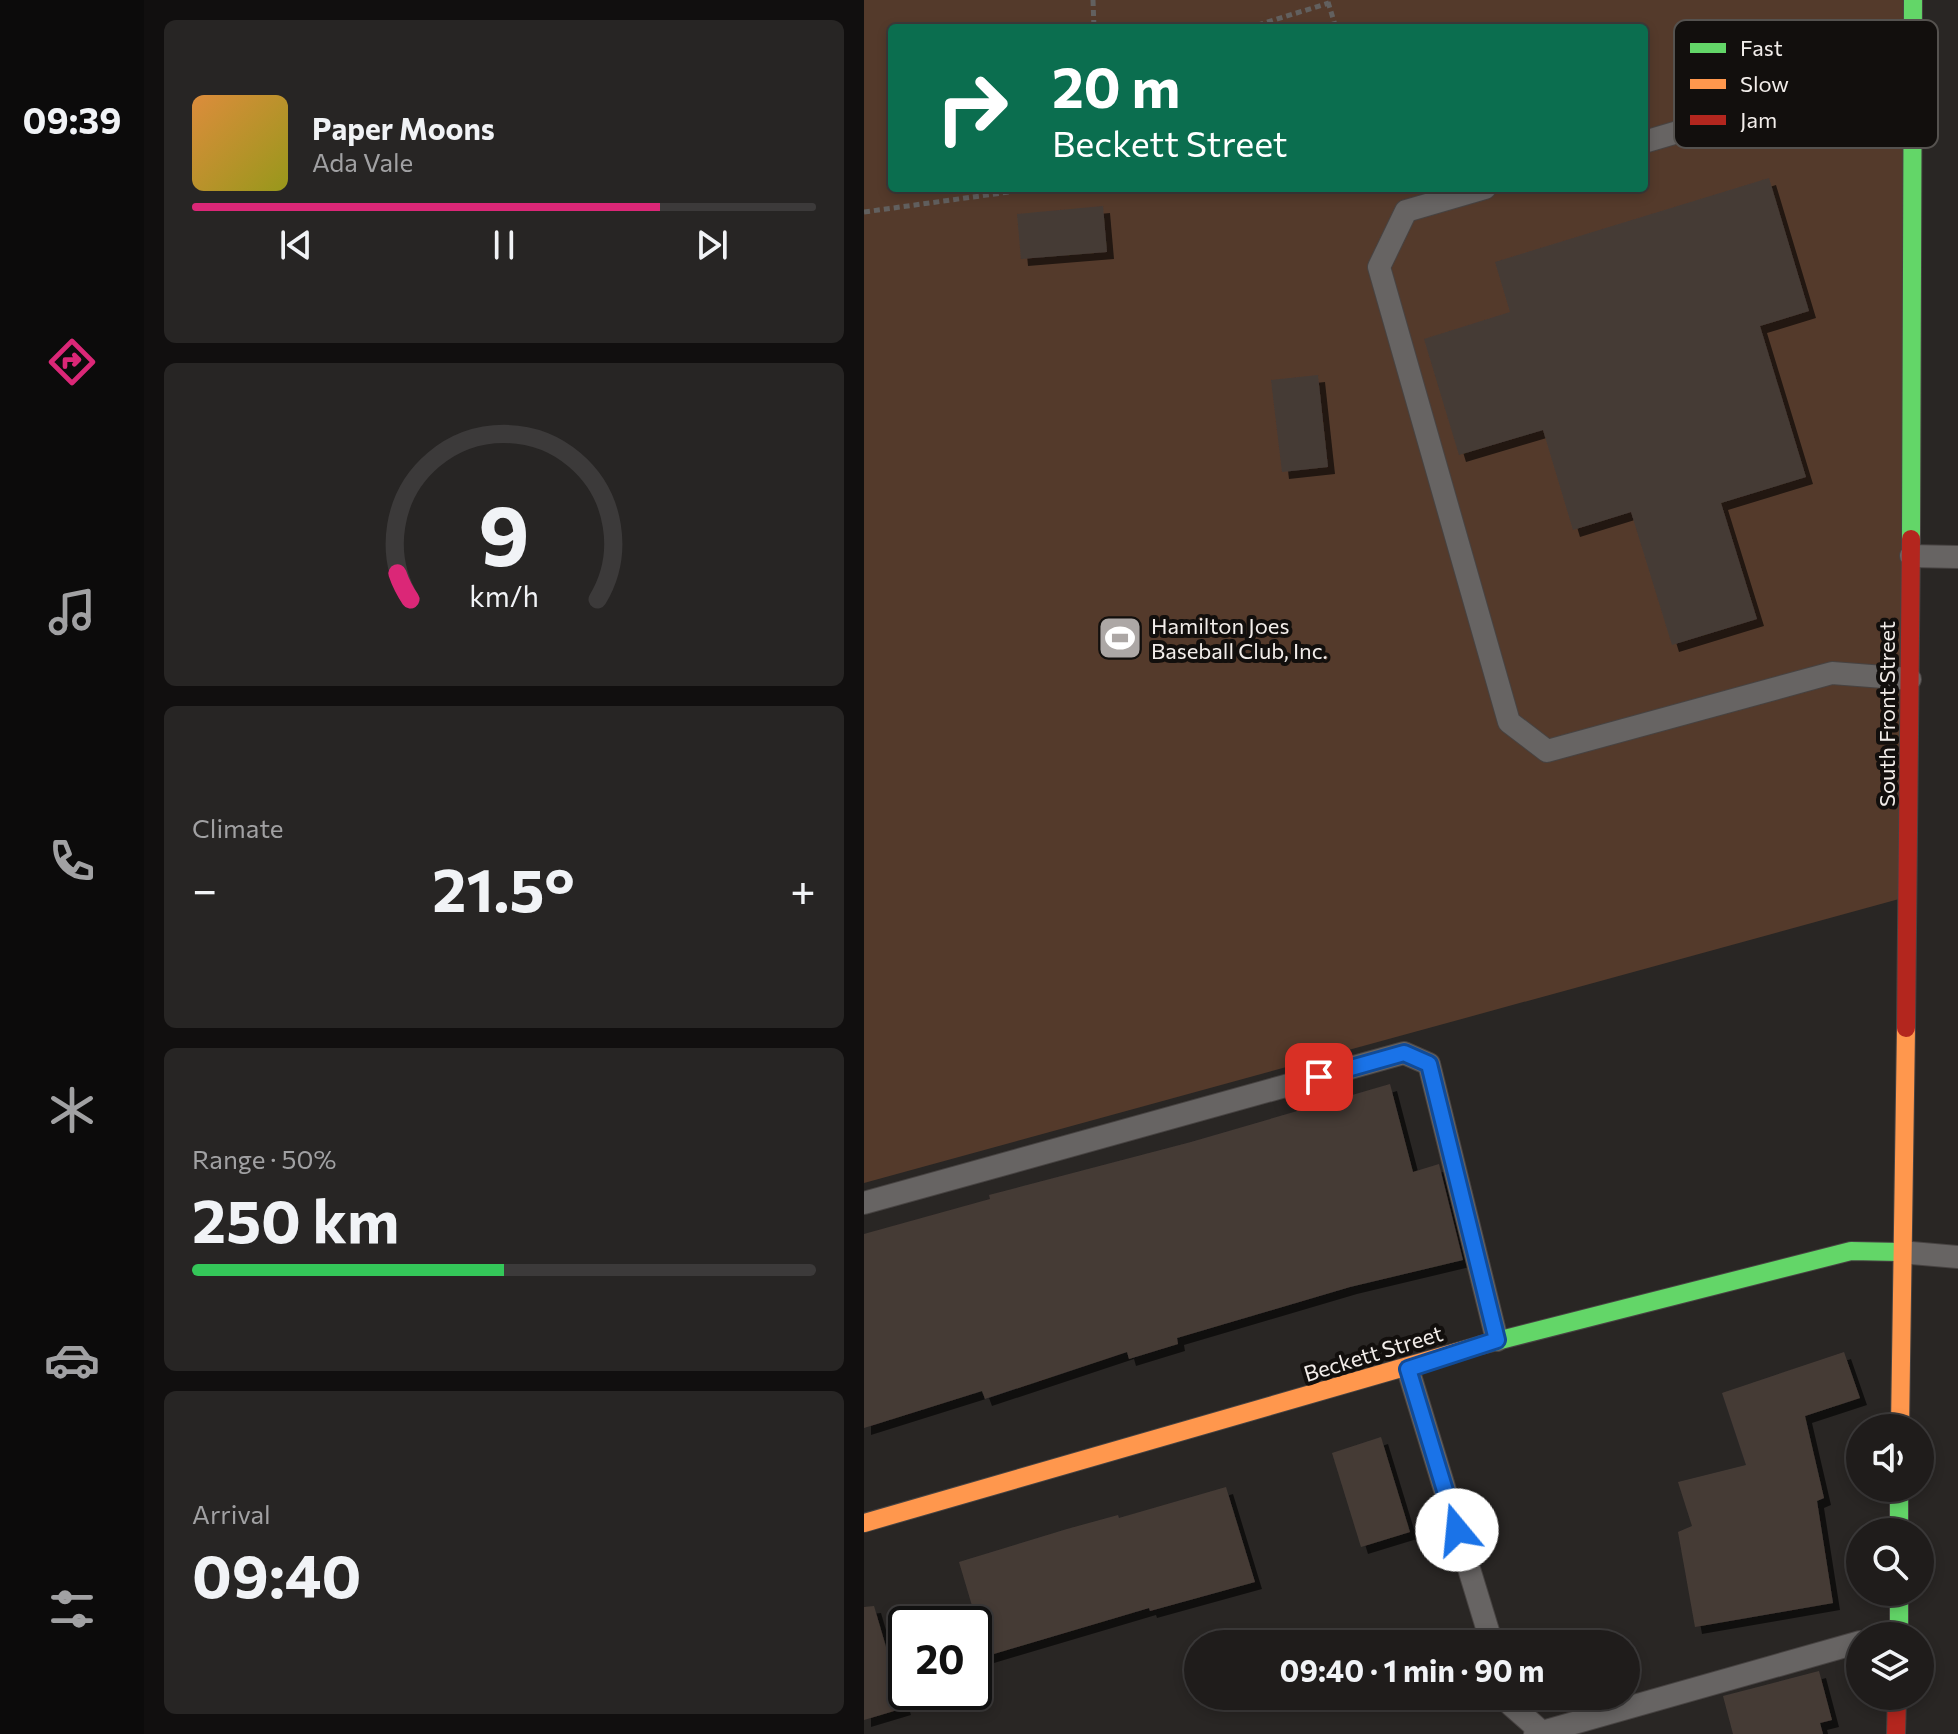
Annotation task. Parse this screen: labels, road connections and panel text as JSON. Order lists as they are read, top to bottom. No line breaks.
{"streets":{"street":["South Front Street","Beckett Street"]},"crossings":[["South Front Street","Beckett Street"]],"places":{"sports":["Hamilton Joes Baseball Club, Inc."]},"legend":["Fast","Slow","Jam"],"page":{"tabs":"09:39","turn":["20 m","Beckett Street"],"song":["Paper Moons","Ada Vale"],"tile":["Climate",["Range · 50%","250 km"],["Arrival","09:40"]],"heat":["−","21.5°","+"],"limit":"20","trip":"09:40 · 1 min · 90 m","gauge":["9","km/h"]}}
